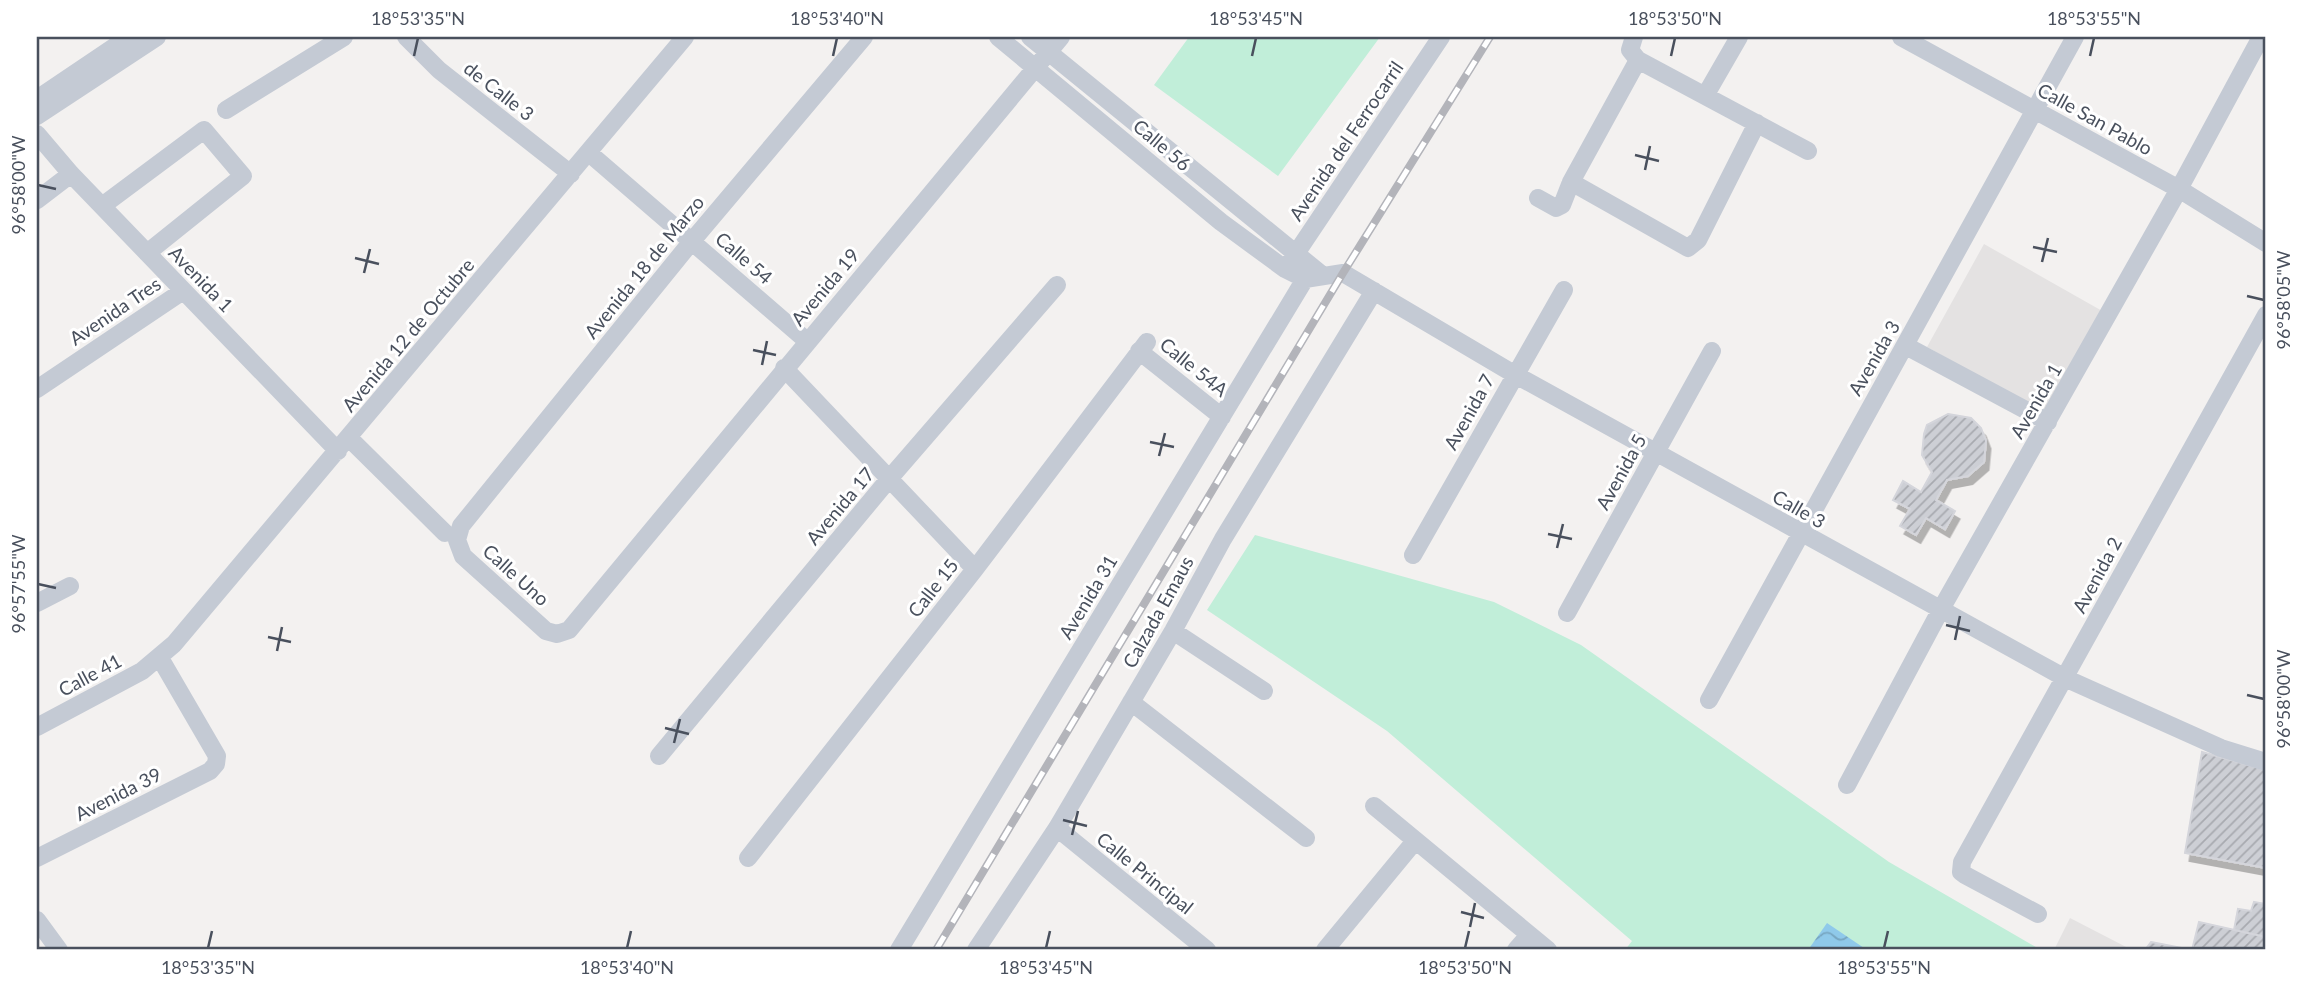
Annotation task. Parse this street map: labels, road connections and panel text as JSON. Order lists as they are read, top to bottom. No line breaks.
{"streets":{"street":["de Calle 3","Calle San Pablo","Avenida del Ferrocarril","Calle 56","Calle 54","Avenida 18 de Marzo","Avenida 1","Avenida 19","Avenida Tres","Avenida 12 de Octubre","Avenida 3","Calle 54A","Avenida 7","Avenida 5","Avenida 17","Calle 3","Calle Uno","Avenida 2","Calle 15","Avenida 31","Calzada Emaus","Calle 41","Avenida 39","Calle Principal"]},"crossings":[["de Calle 3","Avenida 12 de Octubre"],["Calle San Pablo","Avenida 1"],["Calle San Pablo","Avenida 3"],["Avenida del Ferrocarril","Calle 56"],["Calle 56","Avenida 19"],["Calle 56","Calle 3"],["Calle 56","Avenida 31"],["Calle 54","Avenida 18 de Marzo"],["Calle 54","Avenida 19"],["Calle 54","Avenida 12 de Octubre"],["Avenida 18 de Marzo","Calle Uno"],["Avenida 1","Avenida Tres"],["Avenida 1","Avenida 12 de Octubre"],["Avenida 1","Calle 3"],["Avenida 19","Calle Uno"],["Avenida 12 de Octubre","Calle 41"],["Avenida 12 de Octubre","Avenida 39"],["Avenida 3","Calle 3"],["Calle 54A","Calle 15"],["Calle 54A","Avenida 31"],["Avenida 7","Calle 3"],["Avenida 5","Calle 3"],["Calle 3","Avenida 2"],["Calle 3","Avenida 31"],["Calle 3","Calzada Emaus"],["Calzada Emaus","Calle Principal"],["Calle 41","Avenida 39"]],"coordinates":["18°53'35\"N","18°53'40\"N","18°53'45\"N","18°53'50\"N","18°53'55\"N","96°58'00\"W","96°58'05\"W","96°57'55\"W"]}
